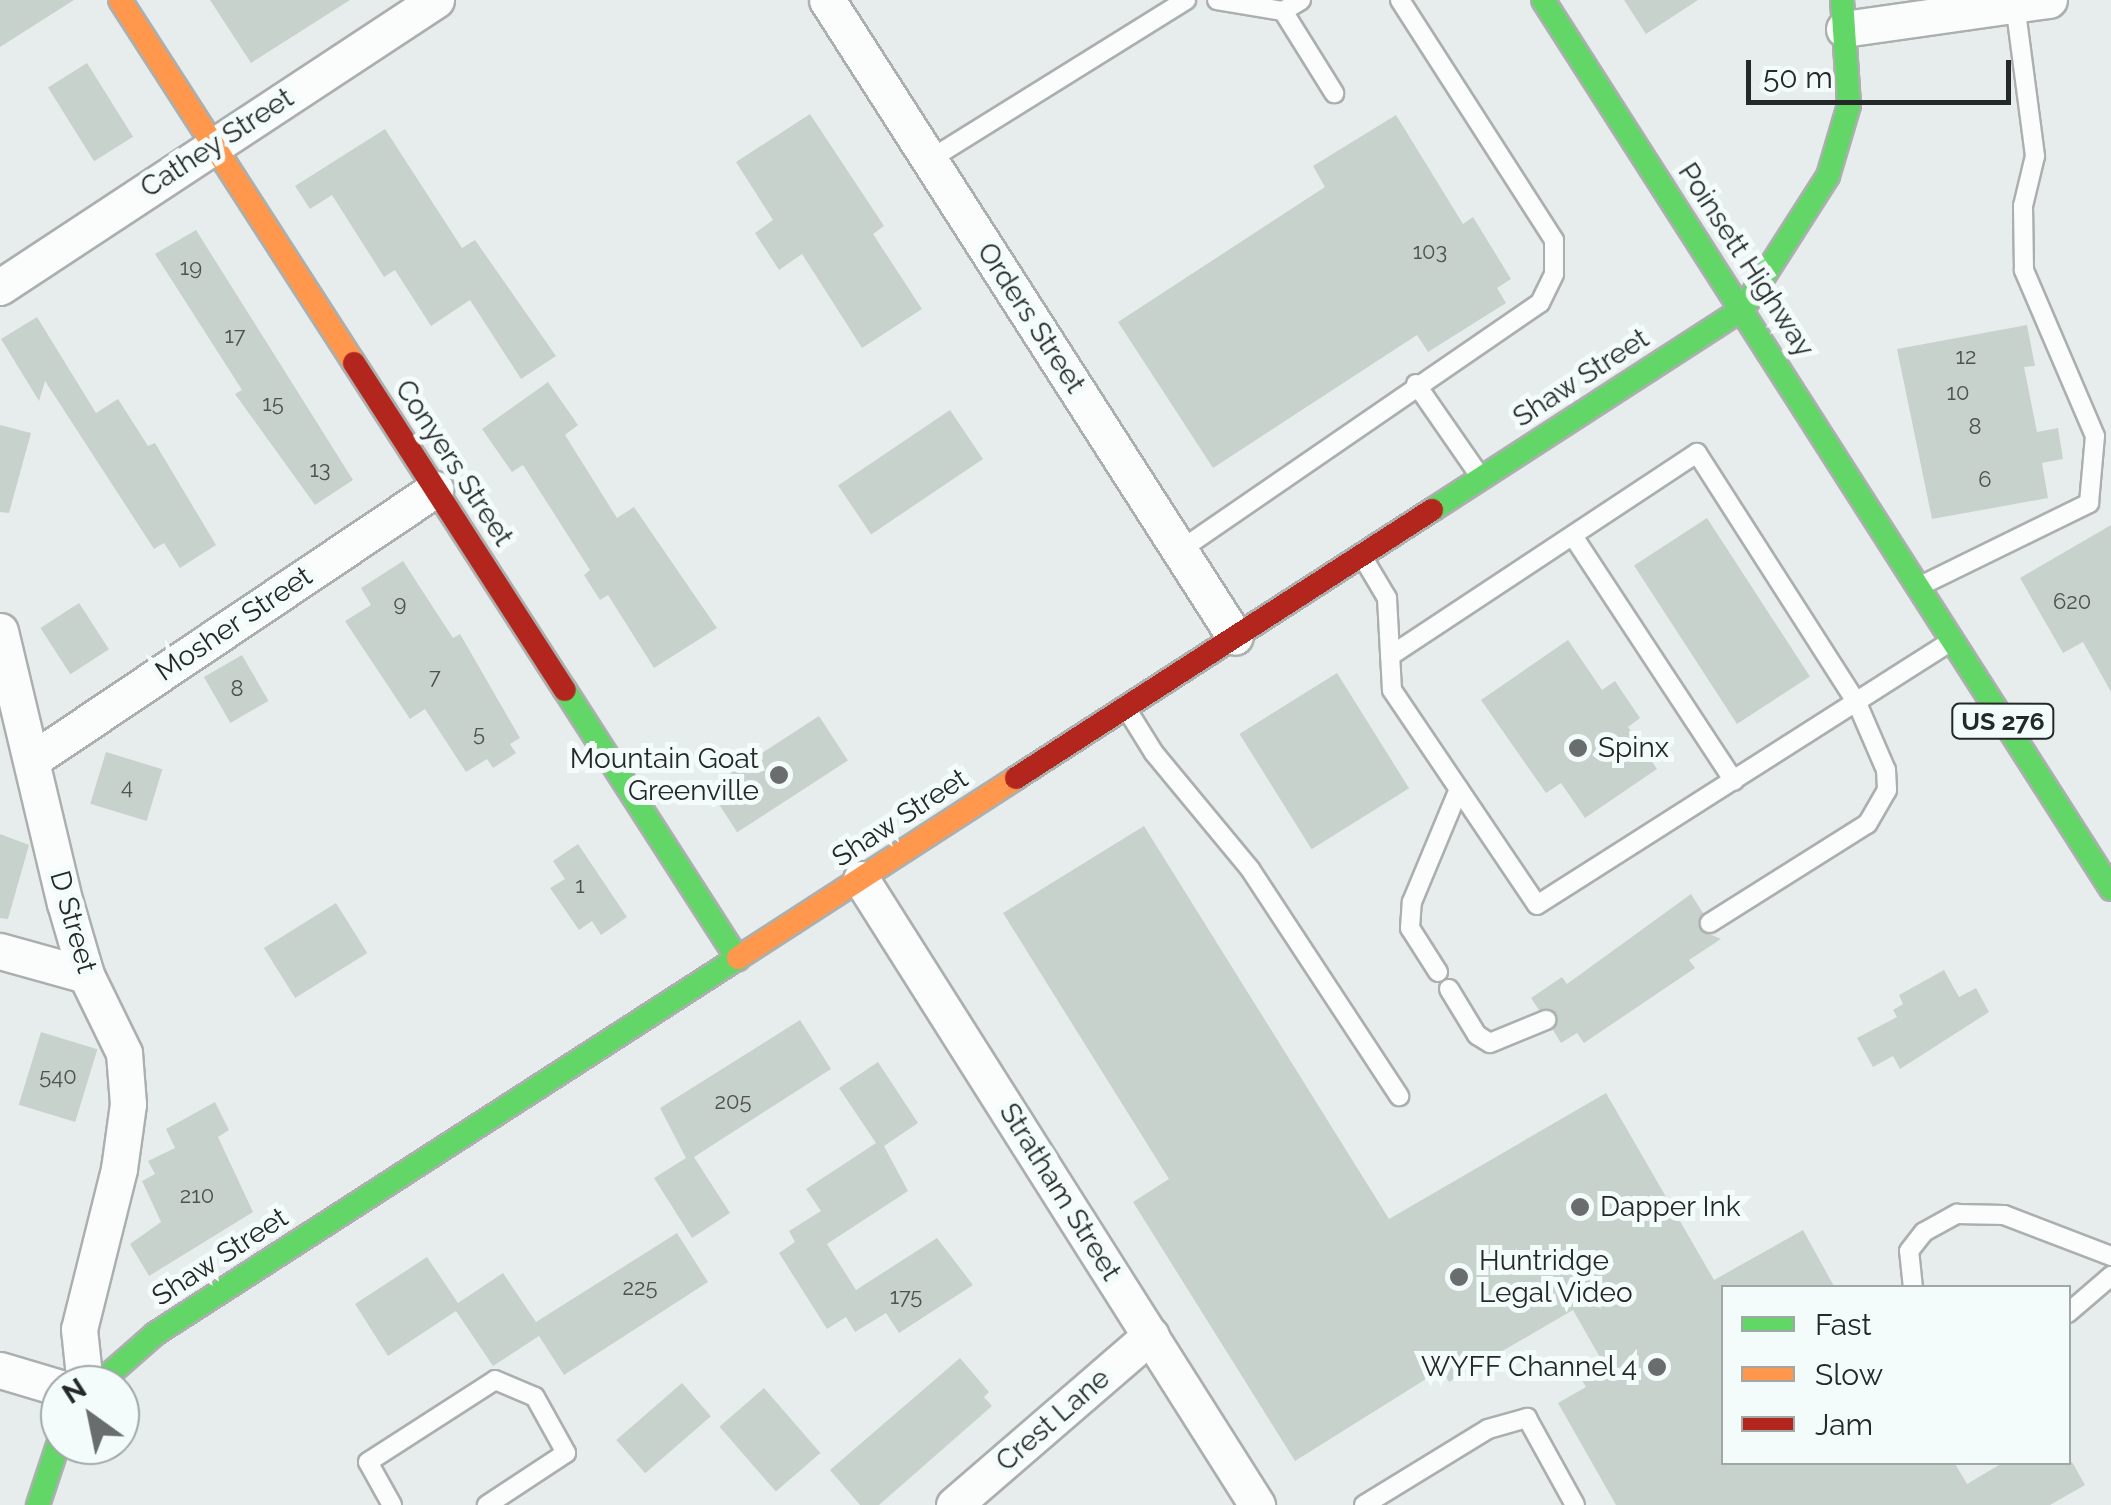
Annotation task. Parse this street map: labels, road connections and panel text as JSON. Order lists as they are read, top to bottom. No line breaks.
{"streets":{"main road":["Poinsett Highway","Shaw Street","Conyers Street","US 276"],"street":["Cathey Street","Orders Street","Mosher Street","D Street","Stratham Street","Crest Lane"]},"crossings":[["Cathey Street","Conyers Street"],["Poinsett Highway","Shaw Street"],["Poinsett Highway","US 276"],["Orders Street","Shaw Street"],["Shaw Street","Conyers Street"],["Shaw Street","Stratham Street"],["Conyers Street","Mosher Street"],["Mosher Street","D Street"],["Stratham Street","Crest Lane"]],"places":["Spinx","Mountain Goat Greenville","Dapper Ink","Huntridge Legal Video","WYFF Channel 4"],"house_numbers":["103","19","17","12","10","15","8","13","6","620","9","7","8","5","4","1","540","205","210","225","175"],"legend":["Fast","Slow","Jam"],"scale_bar":"50 m","north":"top left"}
